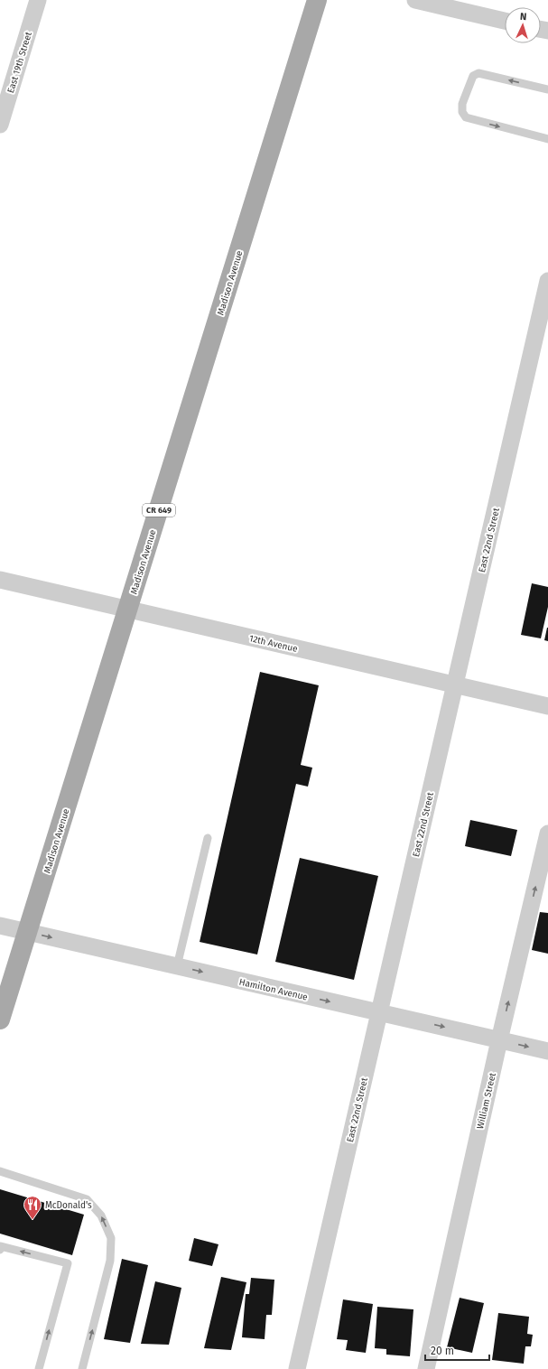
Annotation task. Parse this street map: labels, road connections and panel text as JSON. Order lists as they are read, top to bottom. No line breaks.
{"streets":{"main road":["Madison Avenue","CR 649"],"street":["East 19th Street","East 22nd Street","12th Avenue","Hamilton Avenue","William Street"]},"crossings":[["Madison Avenue","12th Avenue"],["Madison Avenue","Hamilton Avenue"],["East 22nd Street","12th Avenue"],["East 22nd Street","Hamilton Avenue"],["Hamilton Avenue","William Street"]],"one_way":["Hamilton Avenue","William Street"],"places":{"restaurant":["McDonald's"]},"scale_bar":"20 m","north":"top"}
